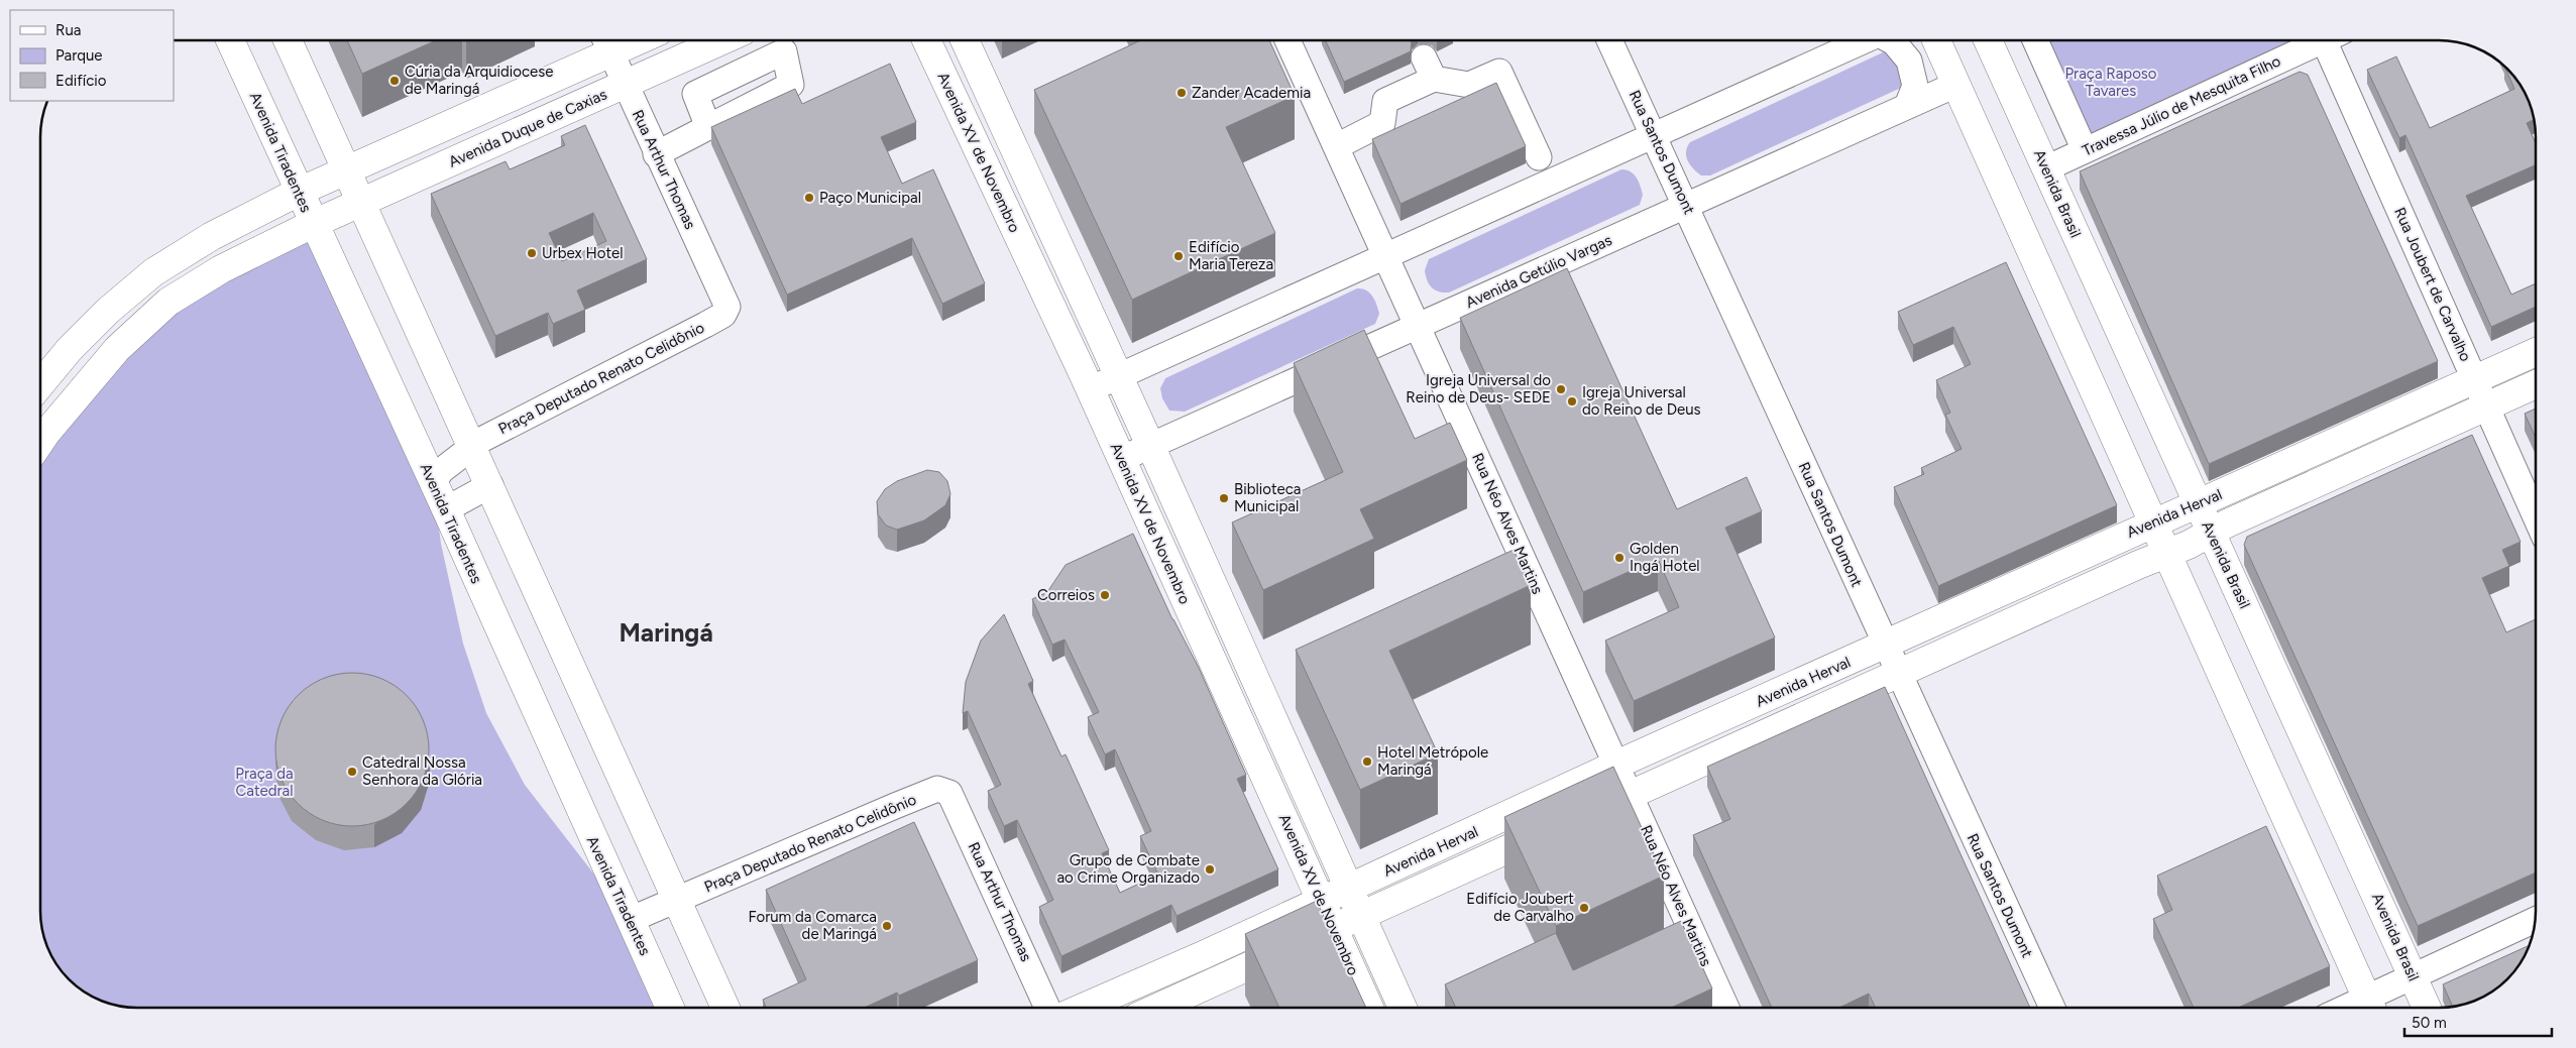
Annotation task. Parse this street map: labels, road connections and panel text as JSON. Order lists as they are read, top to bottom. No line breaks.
{"streets":{"main road":["Avenida Duque de Caxias","Avenida Tiradentes","Avenida XV de Novembro","Avenida Brasil","Avenida Herval"],"street":["Travessa Júlio de Mesquita Filho","Rua Santos Dumont","Rua Arthur Thomas","Avenida Getúlio Vargas","Rua Joubert de Carvalho","Praça Deputado Renato Celidônio","Rua Néo Alves Martins"]},"crossings":[["Travessa Júlio de Mesquita Filho","Avenida Brasil"],["Avenida Duque de Caxias","Avenida Tiradentes"],["Avenida Duque de Caxias","Rua Arthur Thomas"],["Avenida Tiradentes","Praça Deputado Renato Celidônio"],["Avenida XV de Novembro","Avenida Getúlio Vargas"],["Avenida XV de Novembro","Avenida Herval"],["Rua Santos Dumont","Avenida Getúlio Vargas"],["Rua Santos Dumont","Avenida Herval"],["Rua Arthur Thomas","Praça Deputado Renato Celidônio"],["Avenida Brasil","Avenida Herval"],["Avenida Getúlio Vargas","Rua Néo Alves Martins"],["Rua Joubert de Carvalho","Avenida Herval"],["Avenida Herval","Rua Néo Alves Martins"]],"districts":["Maringá"],"parks":["Praça Raposo Tavares","Praça da Catedral"],"places":["Cúria da Arquidiocese de Maringá","Zander Academia","Paço Municipal","Urbex Hotel","Edifício Maria Tereza","Igreja Universal do Reino de Deus- SEDE","Igreja Universal do Reino de Deus","Biblioteca Municipal","Golden Ingá Hotel","Correios","Hotel Metrópole Maringá","Catedral Nossa Senhora da Glória","Grupo de Combate ao Crime Organizado","Edifício Joubert de Carvalho","Forum da Comarca de Maringá"],"legend":["Rua","Parque","Edifício"],"scale_bar":"50 m"}
